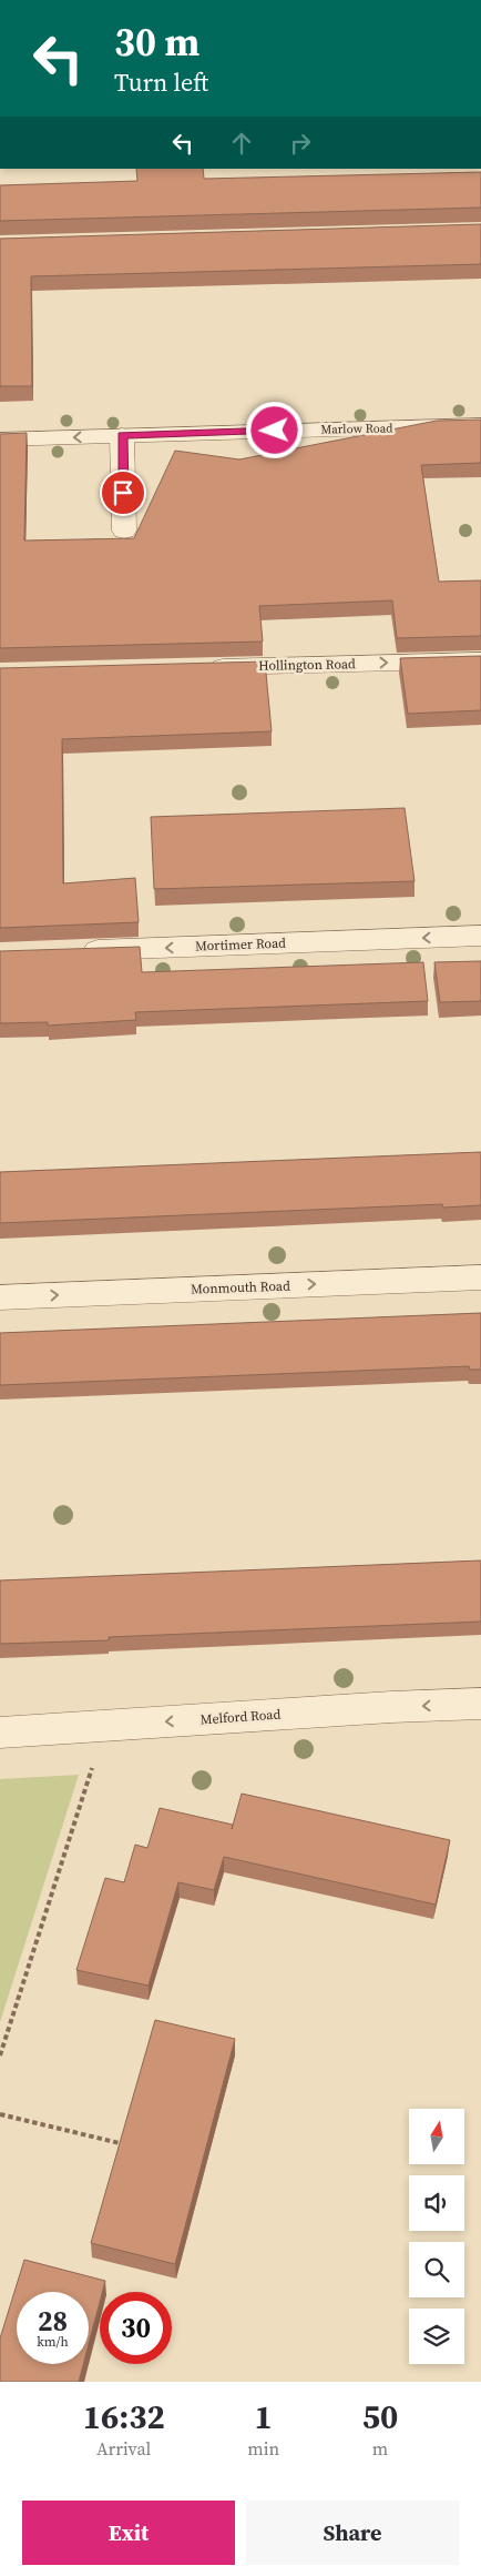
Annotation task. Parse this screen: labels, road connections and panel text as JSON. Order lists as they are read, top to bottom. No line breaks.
{"streets":{"street":["Marlow Road","Hollington Road","Mortimer Road","Monmouth Road","Melford Road"]},"one_way":["Hollington Road","Mortimer Road","Monmouth Road","Melford Road"],"north":"top","page":{"turn":["30 m","Turn left"],"speed":"28 km/h","limit":"30","eta":["16:32","Arrival","1","min","50","m"],"buttons":["Exit","Share"]}}
